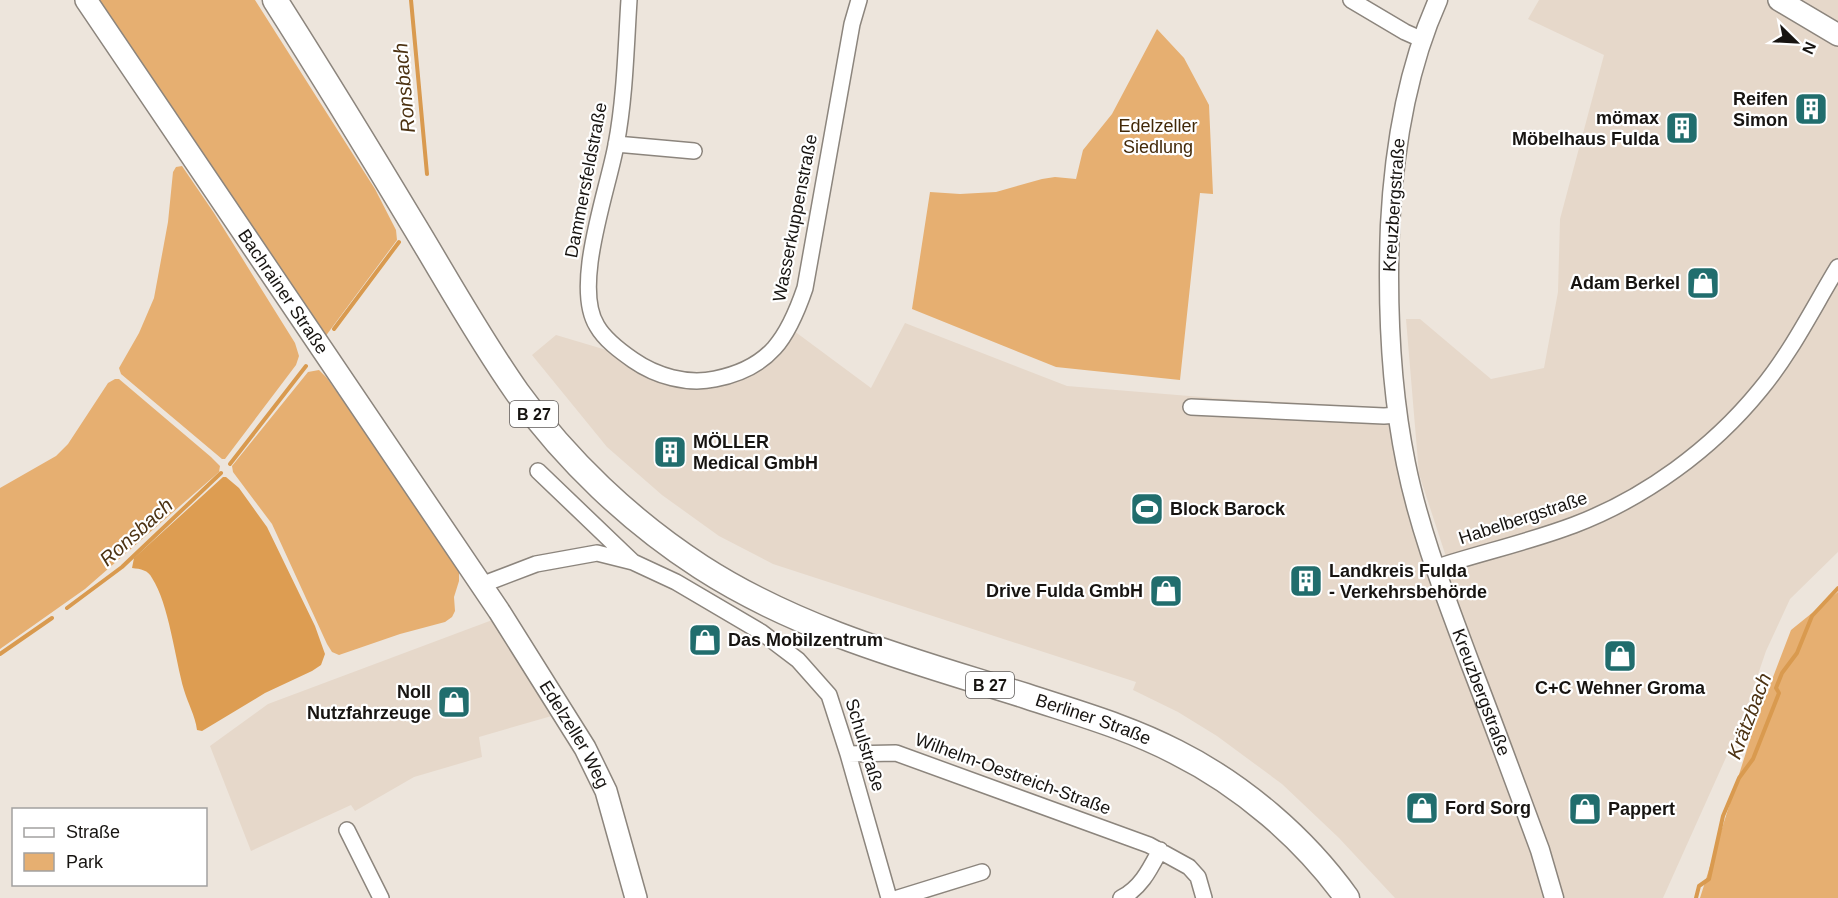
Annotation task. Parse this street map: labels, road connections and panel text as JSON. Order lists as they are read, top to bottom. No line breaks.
{"streets":{"highway":["B 27","Berliner Straße"],"main road":["Bachrainer Straße","Edelzeller Weg"],"street":["Dammersfeldstraße","Kreuzbergstraße","Wasserkuppenstraße","Habelbergstraße","Schulstraße","Wilhelm-Oestreich-Straße"]},"crossings":[["Dammersfeldstraße","Wasserkuppenstraße"],["Kreuzbergstraße","Habelbergstraße"],["Bachrainer Straße","Edelzeller Weg"],["Bachrainer Straße","Schulstraße"],["Edelzeller Weg","Schulstraße"],["Schulstraße","Wilhelm-Oestreich-Straße"]],"water":["Ronsbach","Krätzbach"],"parks":["Edelzeller Siedlung"],"places":{"building":["Reifen Simon","mömax Möbelhaus Fulda","MÖLLER Medical GmbH","Landkreis Fulda - Verkehrsbehörde"],"shop":["Adam Berkel","Drive Fulda GmbH","Das Mobilzentrum","C+C Wehner Groma","Noll Nutzfahrzeuge","Ford Sorg","Pappert"],"sports":["Block Barock"]},"legend":["Straße","Park"],"north":"bottom right"}
